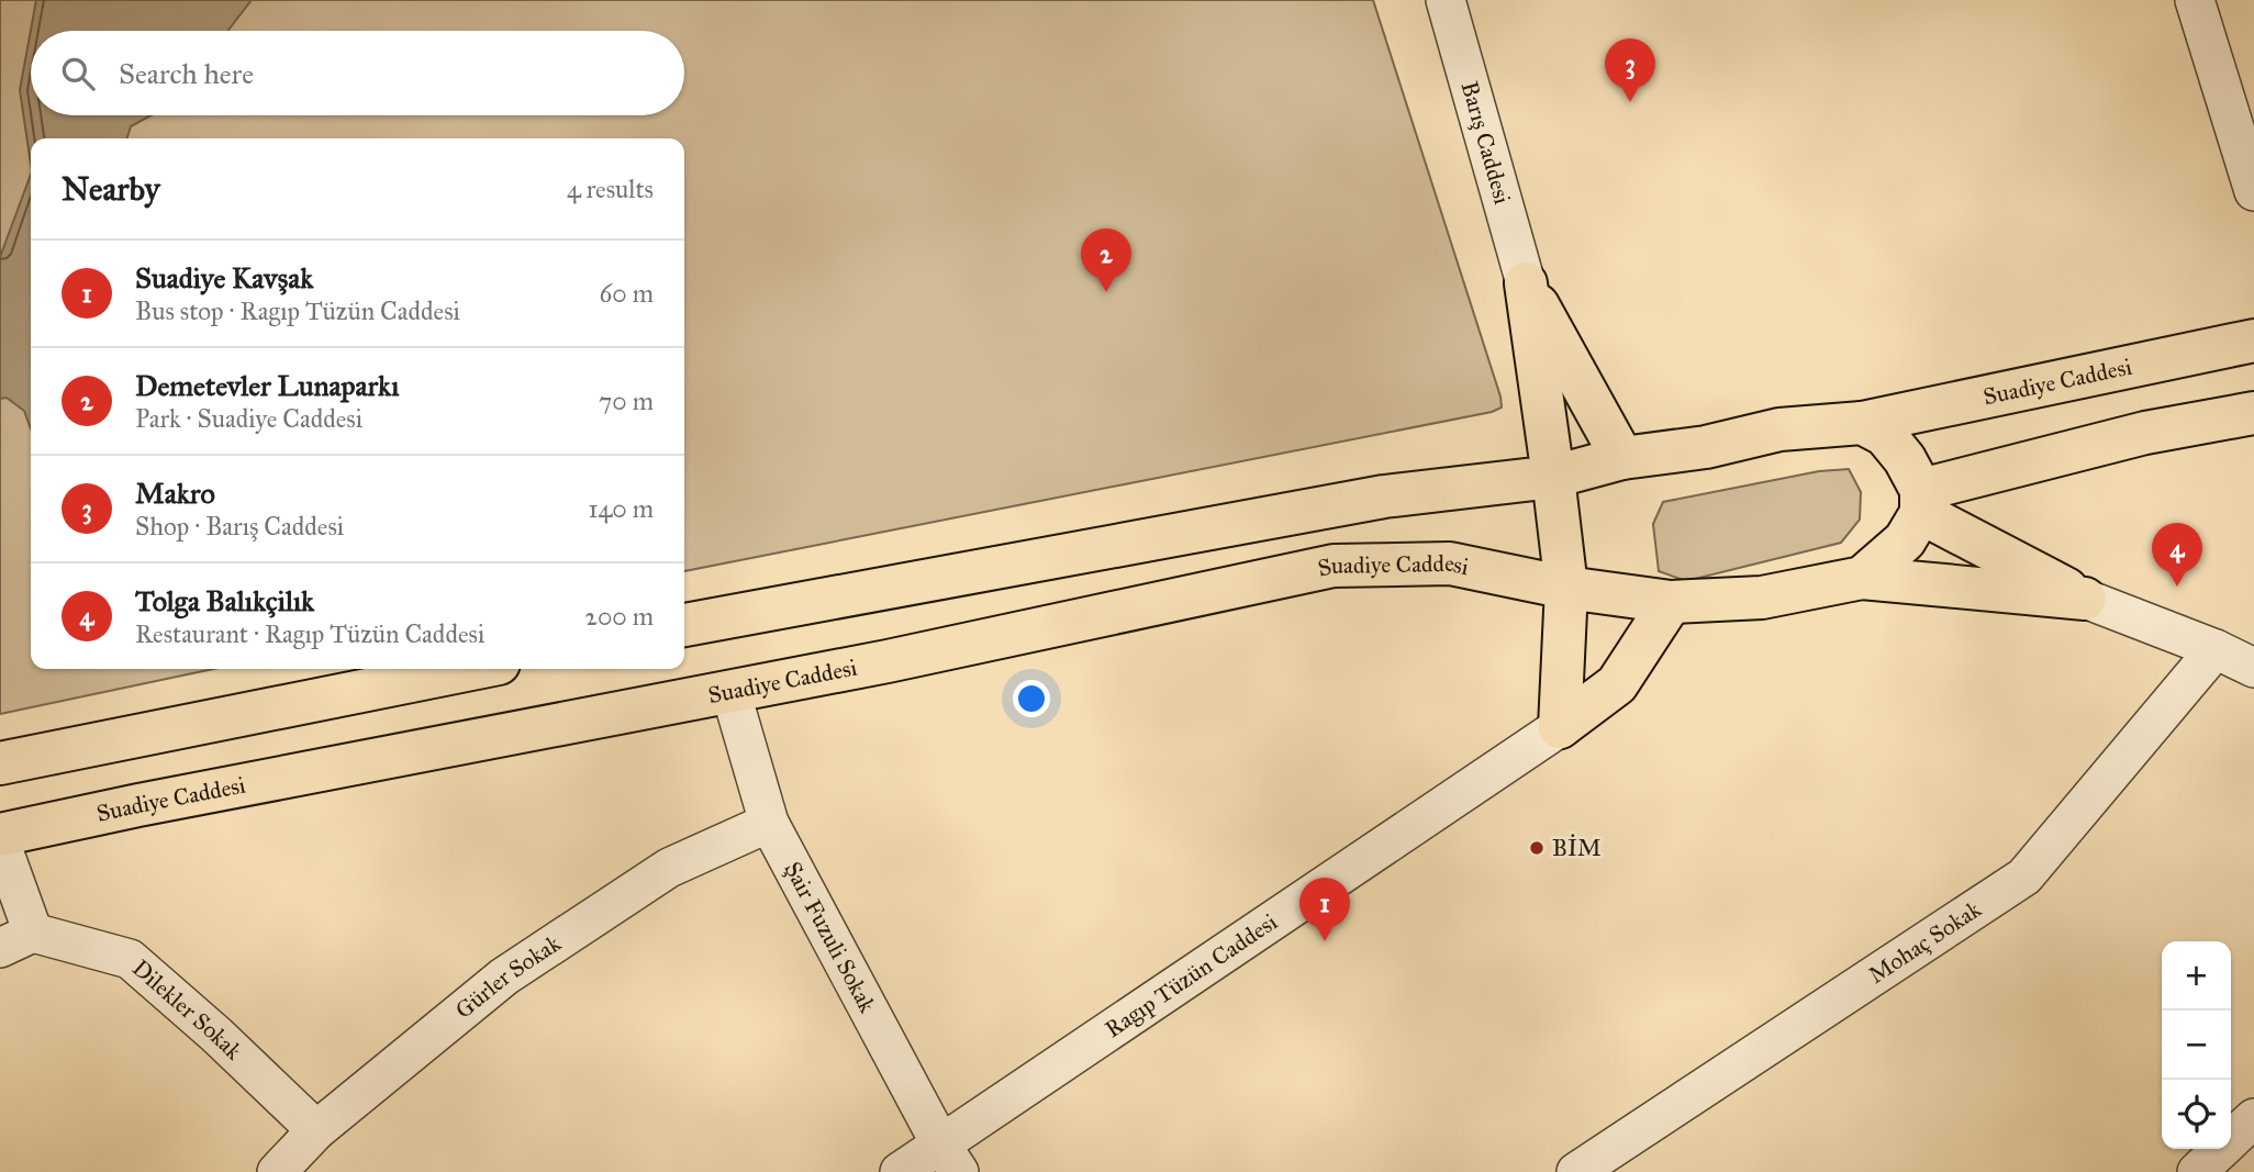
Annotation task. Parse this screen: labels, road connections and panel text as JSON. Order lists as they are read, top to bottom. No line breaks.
{"streets":{"main road":["Barış Caddesi","Suadiye Caddesi","Ragıp Tüzün Caddesi"],"street":["Şair Fuzuli Sokak","Mohaç Sokak","Gürler Sokak","Dilekler Sokak"]},"crossings":[["Barış Caddesi","Suadiye Caddesi"],["Suadiye Caddesi","Şair Fuzuli Sokak"],["Suadiye Caddesi","Ragıp Tüzün Caddesi"],["Şair Fuzuli Sokak","Ragıp Tüzün Caddesi"],["Şair Fuzuli Sokak","Gürler Sokak"],["Gürler Sokak","Dilekler Sokak"]],"places":["BİM"],"page":{"search":"Search here","pins":["3","2","4","1"],"heading":["Nearby","4 results"],"list":[{"mark":"1","name":"Suadiye Kavşak","note":"Bus stop · Ragıp Tüzün Caddesi","value":"60 m"},{"mark":"2","name":"Demetevler Lunaparkı","note":"Park · Suadiye Caddesi","value":"70 m"},{"mark":"3","name":"Makro","note":"Shop · Barış Caddesi","value":"140 m"},{"mark":"4","name":"Tolga Balıkçilık","note":"Restaurant · Ragıp Tüzün Caddesi","value":"200 m"}],"map_buttons":["+","−"]}}
